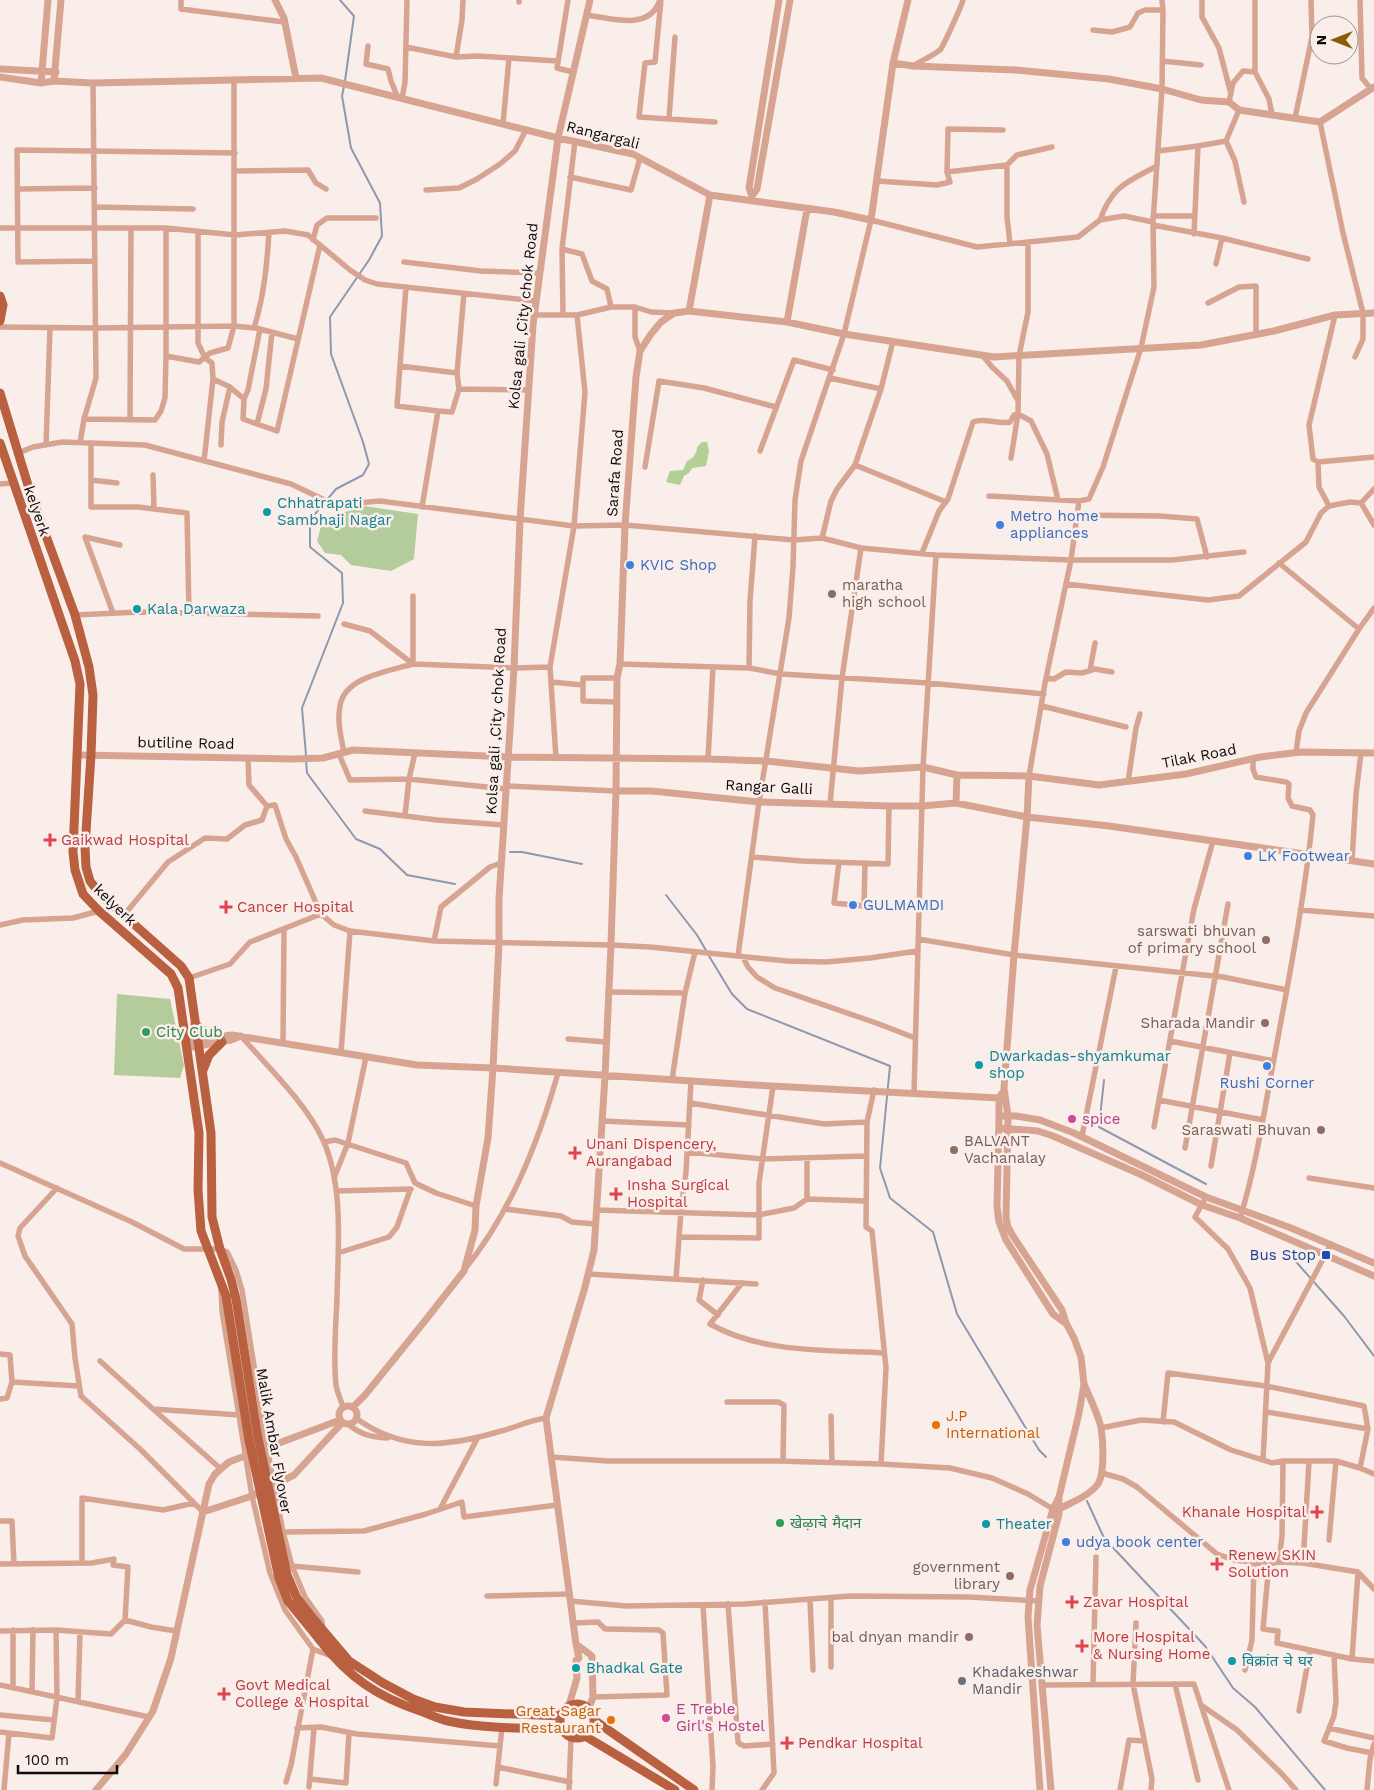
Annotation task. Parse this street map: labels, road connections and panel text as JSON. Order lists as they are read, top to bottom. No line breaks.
{"streets":{"main road":["kelyerk","Malik Ambar Flyover"],"street":["Rangargali","Kolsa gali ,City chok Road","Sarafa Road","butiline Road","Tilak Road","Rangar Galli"]},"crossings":[["Rangargali","Kolsa gali ,City chok Road"],["Kolsa gali ,City chok Road","butiline Road"],["Sarafa Road","butiline Road"],["Sarafa Road","Tilak Road"],["Sarafa Road","Rangar Galli"],["kelyerk","butiline Road"],["kelyerk","Malik Ambar Flyover"],["butiline Road","Tilak Road"]],"places":{"other":["Chhatrapati Sambhaji Nagar","Metro home appliances","KVIC Shop","maratha high school","Kala Darwaza","LK Footwear","GULMAMDI","sarswati bhuvan of primary school","Sharada Mandir","City Club","Dwarkadas-shyamkumar shop","Rushi Corner","spice","Saraswati Bhuvan","BALVANT Vachanalay","J.P International","खेऴाचे मैदान","Theater","udya book center","government library","bal dnyan mandir","विक्रांत चे घर","Bhadkal Gate","Khadakeshwar Mandir","E Treble Girl's Hostel","Great Sagar Restaurant"],"health":["Gaikwad Hospital","Cancer Hospital","Unani Dispencery, Aurangabad","Insha Surgical Hospital","Khanale Hospital","Renew SKIN Solution","Zavar Hospital","More Hospital & Nursing Home","Govt Medical College & Hospital","Pendkar Hospital"],"transit":["Bus Stop"]},"scale_bar":"100 m","north":"left"}
